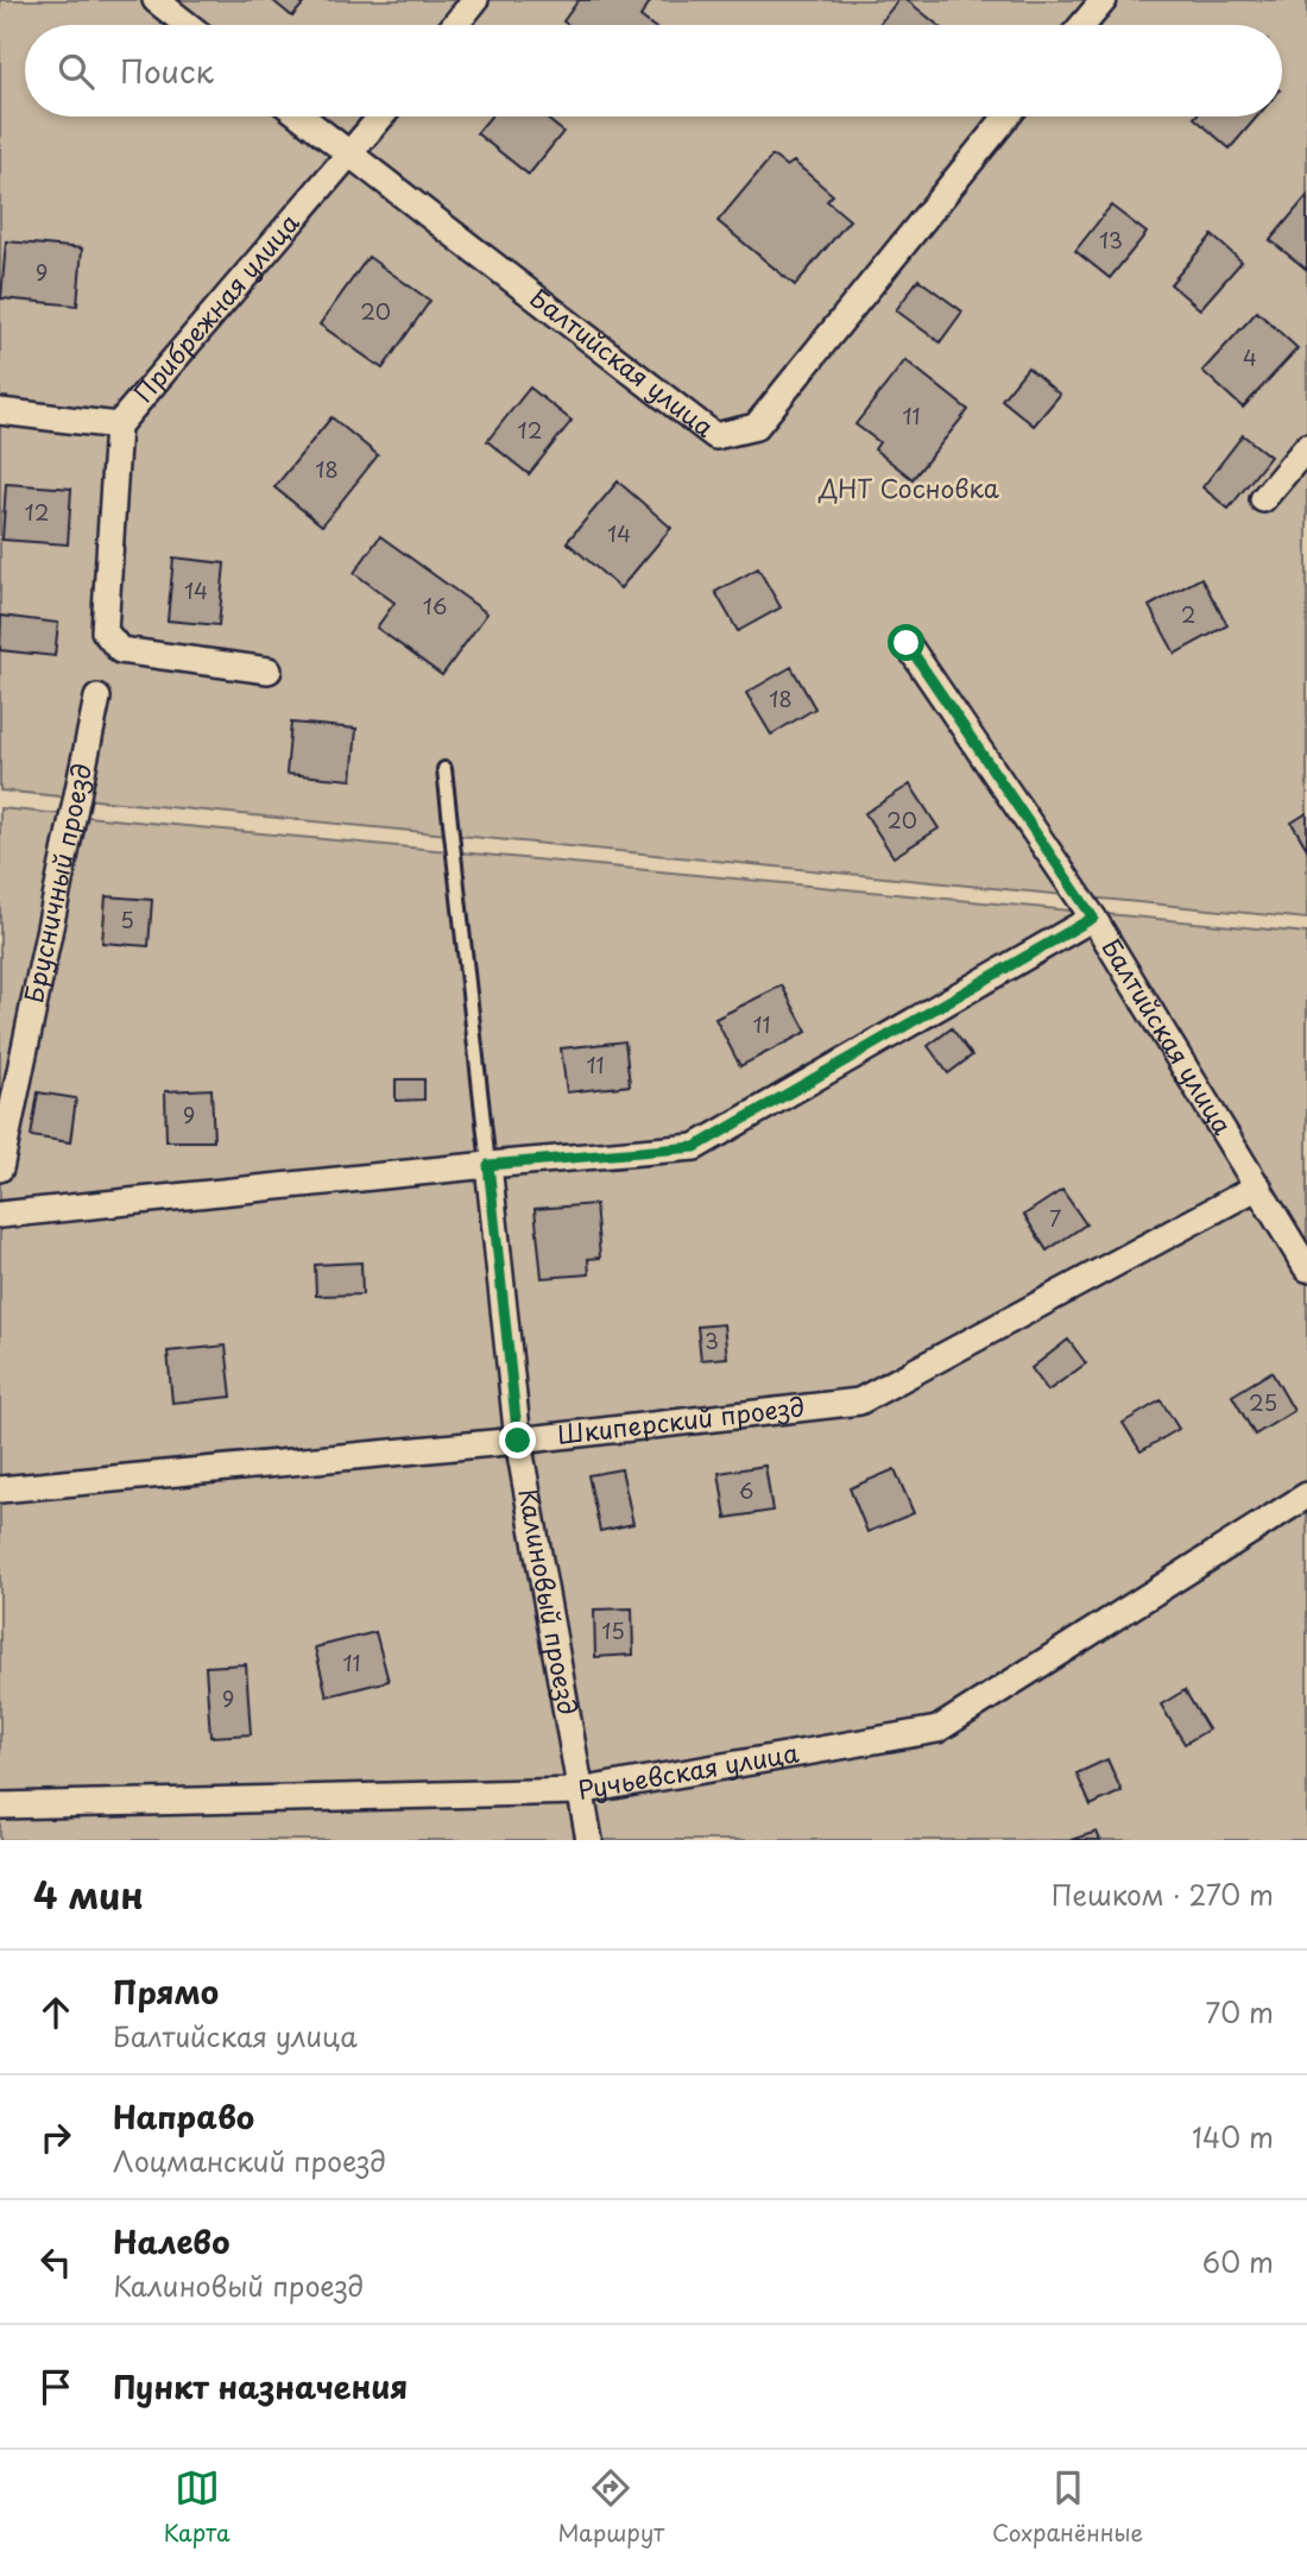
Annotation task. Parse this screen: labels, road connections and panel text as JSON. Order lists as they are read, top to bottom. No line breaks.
{"streets":{"street":["Прибрежная улица","Балтийская улица","Брусничный проезд","Шкиперский проезд","Калиновый проезд","Ручьевская улица"]},"crossings":[["Прибрежная улица","Балтийская улица"],["Балтийская улица","Шкиперский проезд"],["Шкиперский проезд","Калиновый проезд"],["Калиновый проезд","Ручьевская улица"]],"parks":["ДНТ Сосновка"],"house_numbers":["13","9","20","4","11","12","18","12","14","14","16","2","18","20","5","11","11","9","7","3","25","6","15","11","9"],"page":{"search":"Поиск","heading":["4 мин","Пешком · 270 m"],"list":[["Прямо","Балтийская улица","70 m"],["Направо","Лоцманский проезд","140 m"],["Налево","Калиновый проезд","60 m"],"Пункт назначения"],"nav":["Карта","Маршрут","Сохранённые"]}}
